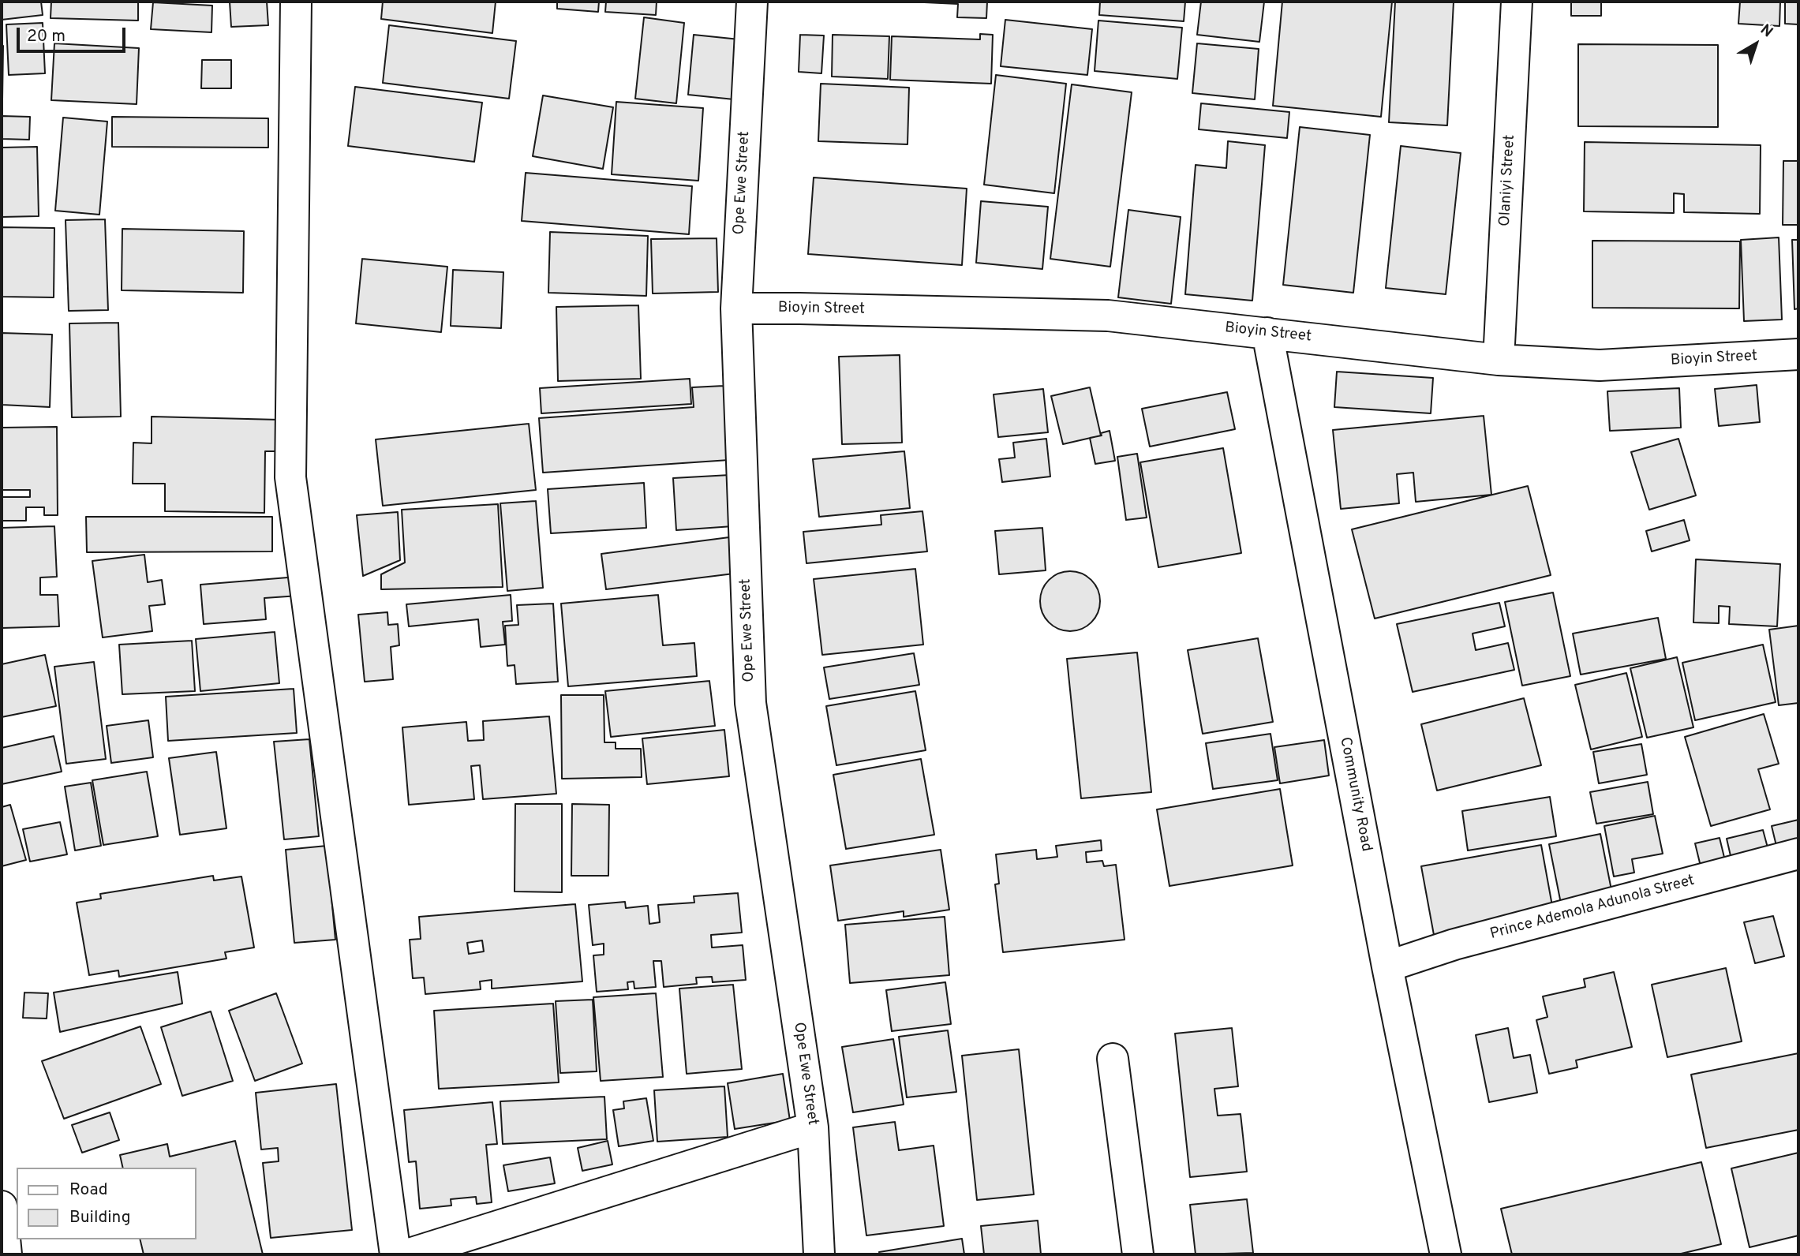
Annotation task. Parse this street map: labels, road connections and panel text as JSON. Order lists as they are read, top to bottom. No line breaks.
{"streets":{"street":["Olaniyi Street","Ope Ewe Street","Bioyin Street","Community Road","Prince Ademola Adunola Street"]},"crossings":[["Olaniyi Street","Bioyin Street"],["Ope Ewe Street","Bioyin Street"],["Bioyin Street","Community Road"],["Community Road","Prince Ademola Adunola Street"]],"legend":["Road","Building"],"scale_bar":"20 m","north":"top right"}
